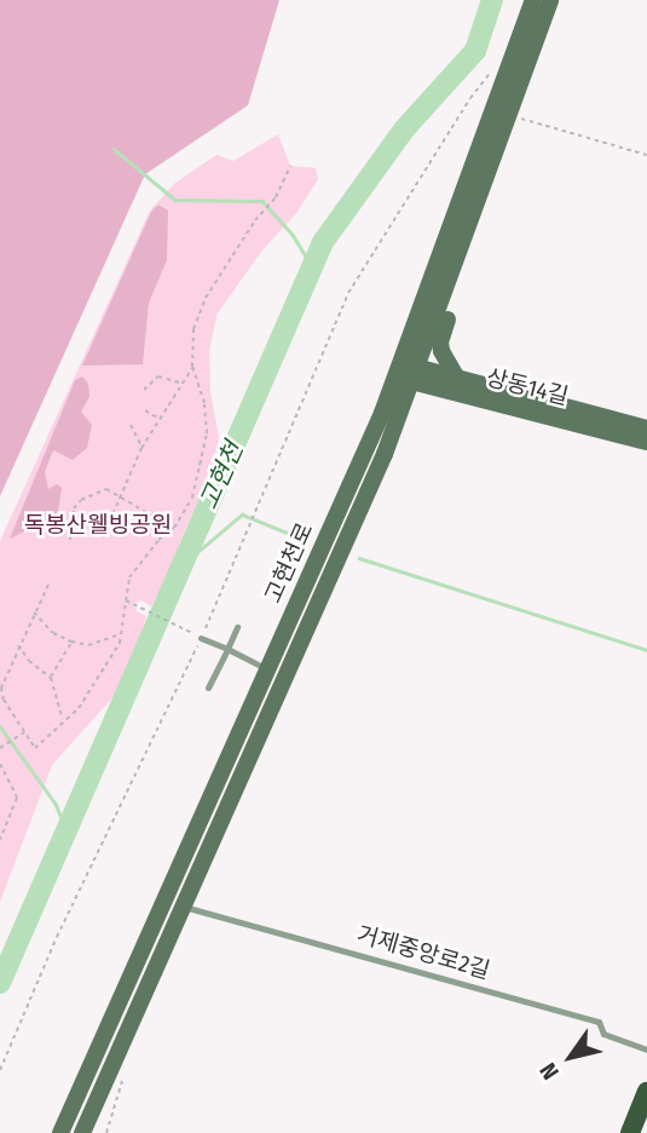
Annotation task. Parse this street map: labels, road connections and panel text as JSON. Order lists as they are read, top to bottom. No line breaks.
{"streets":{"street":["상동14길","고현천로"],"lane":["거제중앙로2길"]},"crossings":[["상동14길","고현천로"],["고현천로","거제중앙로2길"]],"water":["고현천"],"parks":["독봉산웰빙공원"],"north":"bottom left"}
